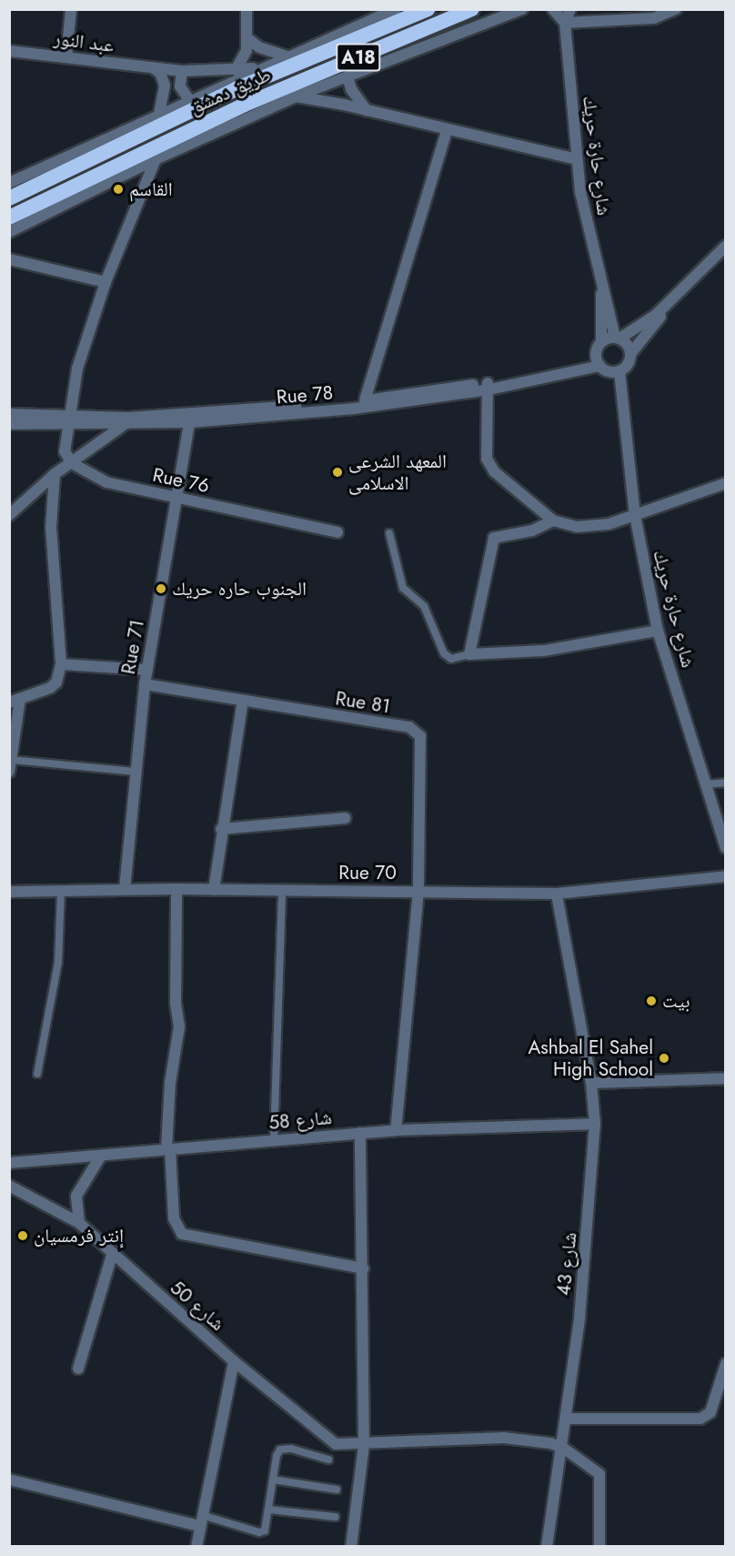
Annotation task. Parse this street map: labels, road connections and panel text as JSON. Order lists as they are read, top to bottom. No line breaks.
{"streets":{"highway":["A18","طريق دمشق"],"street":["عبد النور","شارع حارة حريك","Rue 78","Rue 76","Rue 71","Rue 81","Rue 70","شارع 58","شارع 43","شارع 50"]},"crossings":[["Rue 78","Rue 71"],["Rue 76","Rue 71"],["Rue 71","Rue 81"],["Rue 71","Rue 70"],["Rue 81","Rue 70"],["Rue 81","شارع 58"],["Rue 70","شارع 43"],["شارع 58","شارع 43"],["شارع 43","شارع 50"]],"places":["القاسم","المعهد الشرعى الاسلامى","الجنوب حاره حريك","بيت","Ashbal El Sahel High School","إنتر فرمسيان"]}
